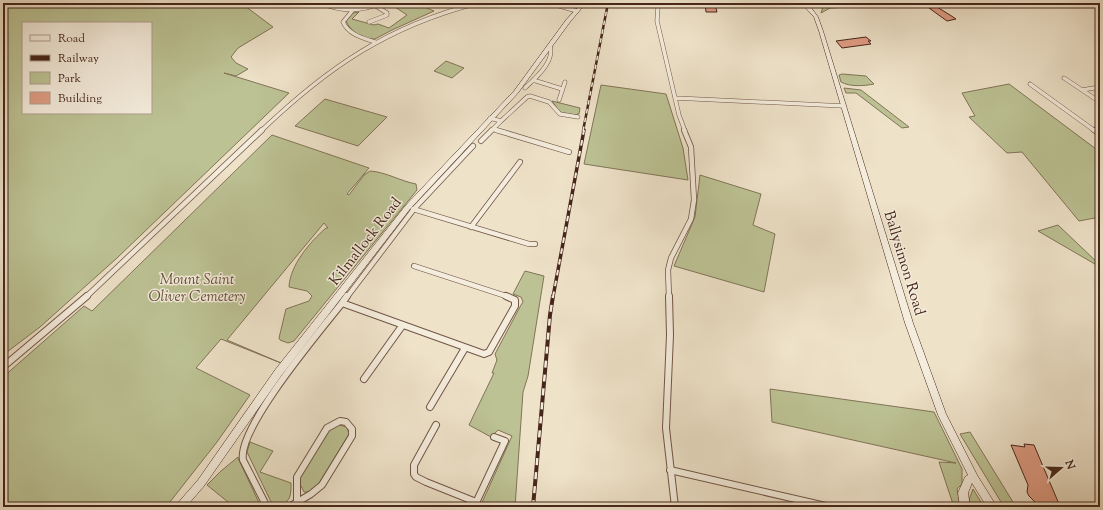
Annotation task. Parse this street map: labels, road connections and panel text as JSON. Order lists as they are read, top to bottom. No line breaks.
{"streets":{"main road":["Kilmallock Road","Ballysimon Road"]},"parks":["Mount Saint Oliver Cemetery"],"legend":["Road","Railway","Park","Building"],"north":"right"}
